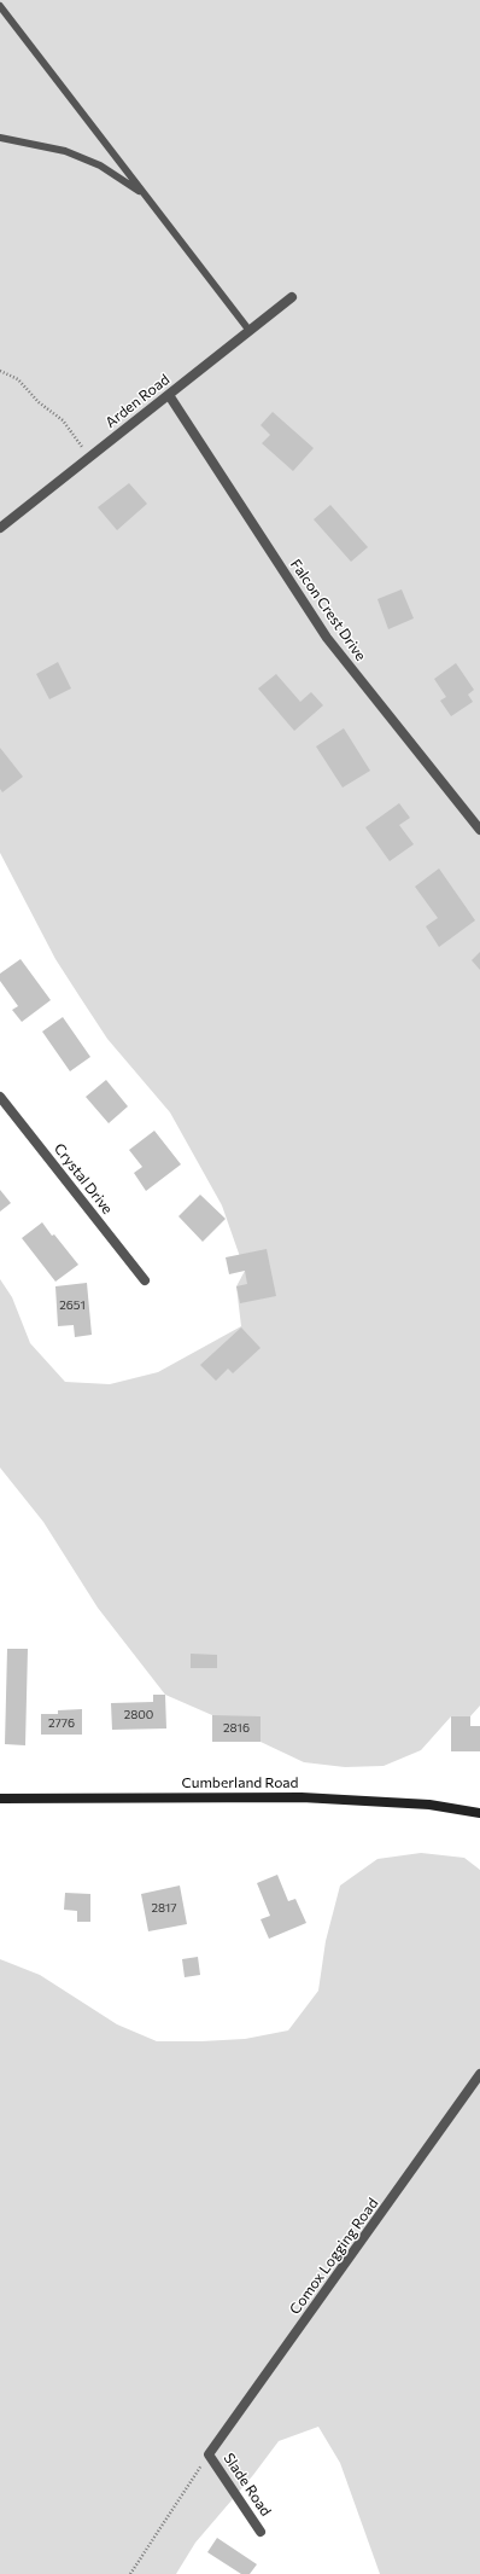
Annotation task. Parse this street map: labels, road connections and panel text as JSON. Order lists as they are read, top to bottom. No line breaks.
{"streets":{"street":["Arden Road","Falcon Crest Drive","Crystal Drive","Cumberland Road","Comox Logging Road","Slade Road"]},"crossings":[["Arden Road","Falcon Crest Drive"],["Comox Logging Road","Slade Road"]],"house_numbers":["2651","2800","2776","2816","2817"]}
